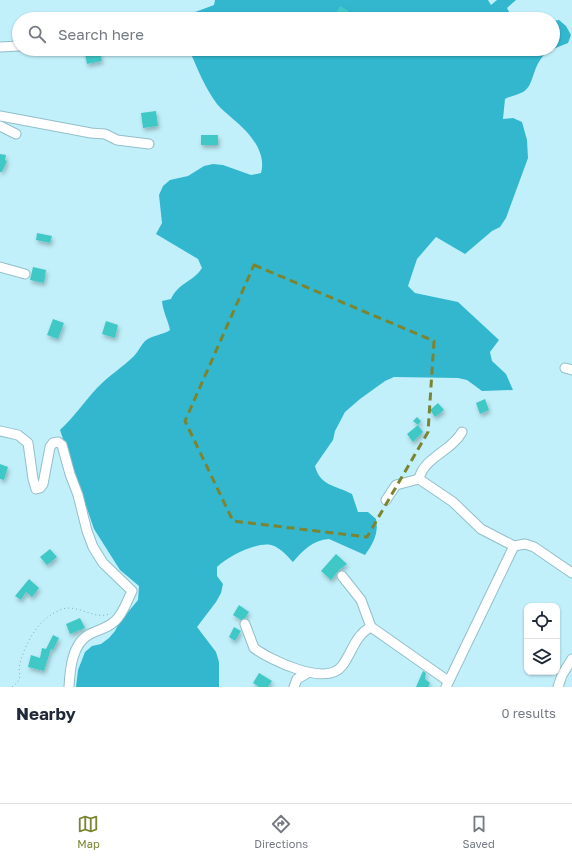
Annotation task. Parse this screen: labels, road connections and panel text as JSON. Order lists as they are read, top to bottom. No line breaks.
{"page":{"search":"Search here","heading":["Nearby","0 results"],"nav":["Map","Directions","Saved"]}}
